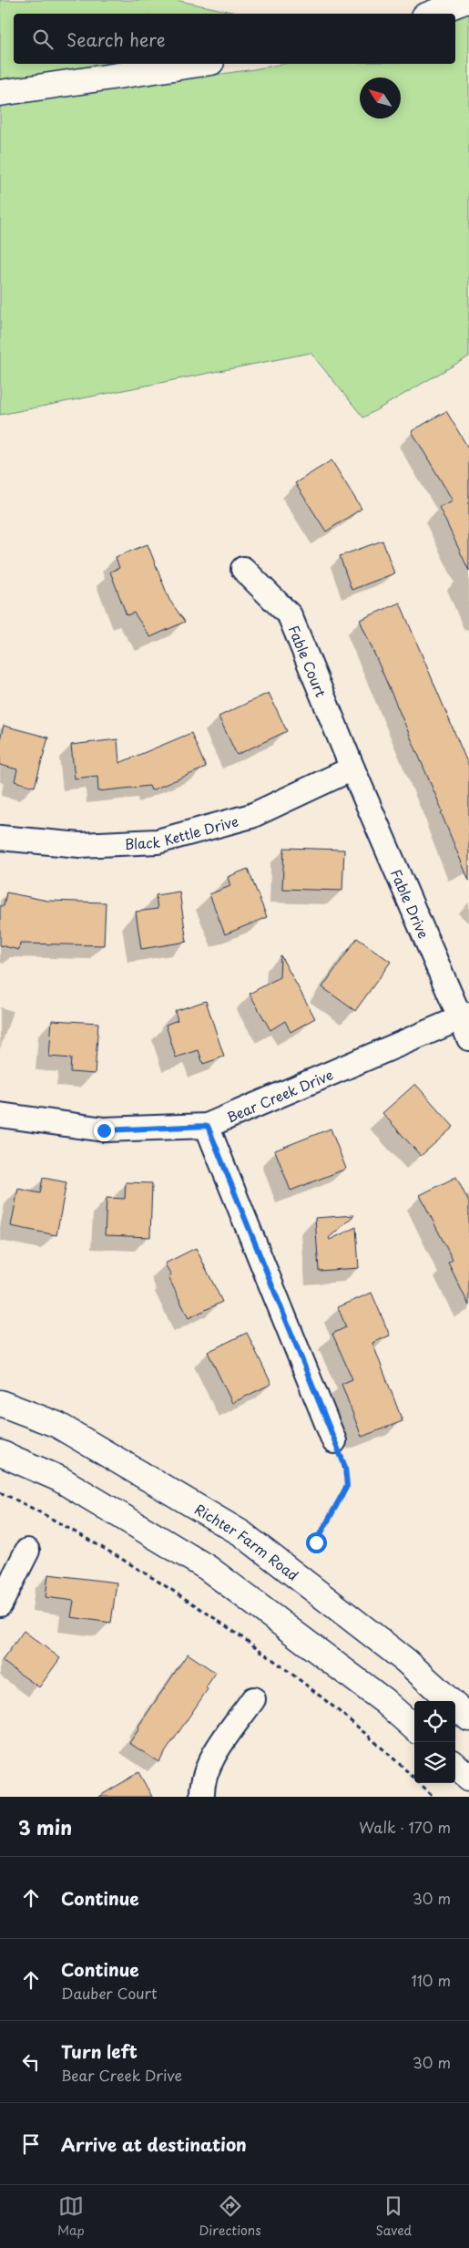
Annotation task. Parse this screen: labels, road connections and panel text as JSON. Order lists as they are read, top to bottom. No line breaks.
{"streets":{"main road":["Richter Farm Road"],"street":["Fable Court","Black Kettle Drive","Fable Drive","Bear Creek Drive"]},"crossings":[["Fable Court","Black Kettle Drive"],["Fable Court","Fable Drive"],["Black Kettle Drive","Fable Drive"],["Fable Drive","Bear Creek Drive"]],"north":"top left","page":{"search":"Search here","heading":["3 min","Walk · 170 m"],"list":[["Continue","30 m"],["Continue","Dauber Court","110 m"],["Turn left","Bear Creek Drive","30 m"],"Arrive at destination"],"nav":["Map","Directions","Saved"]}}
